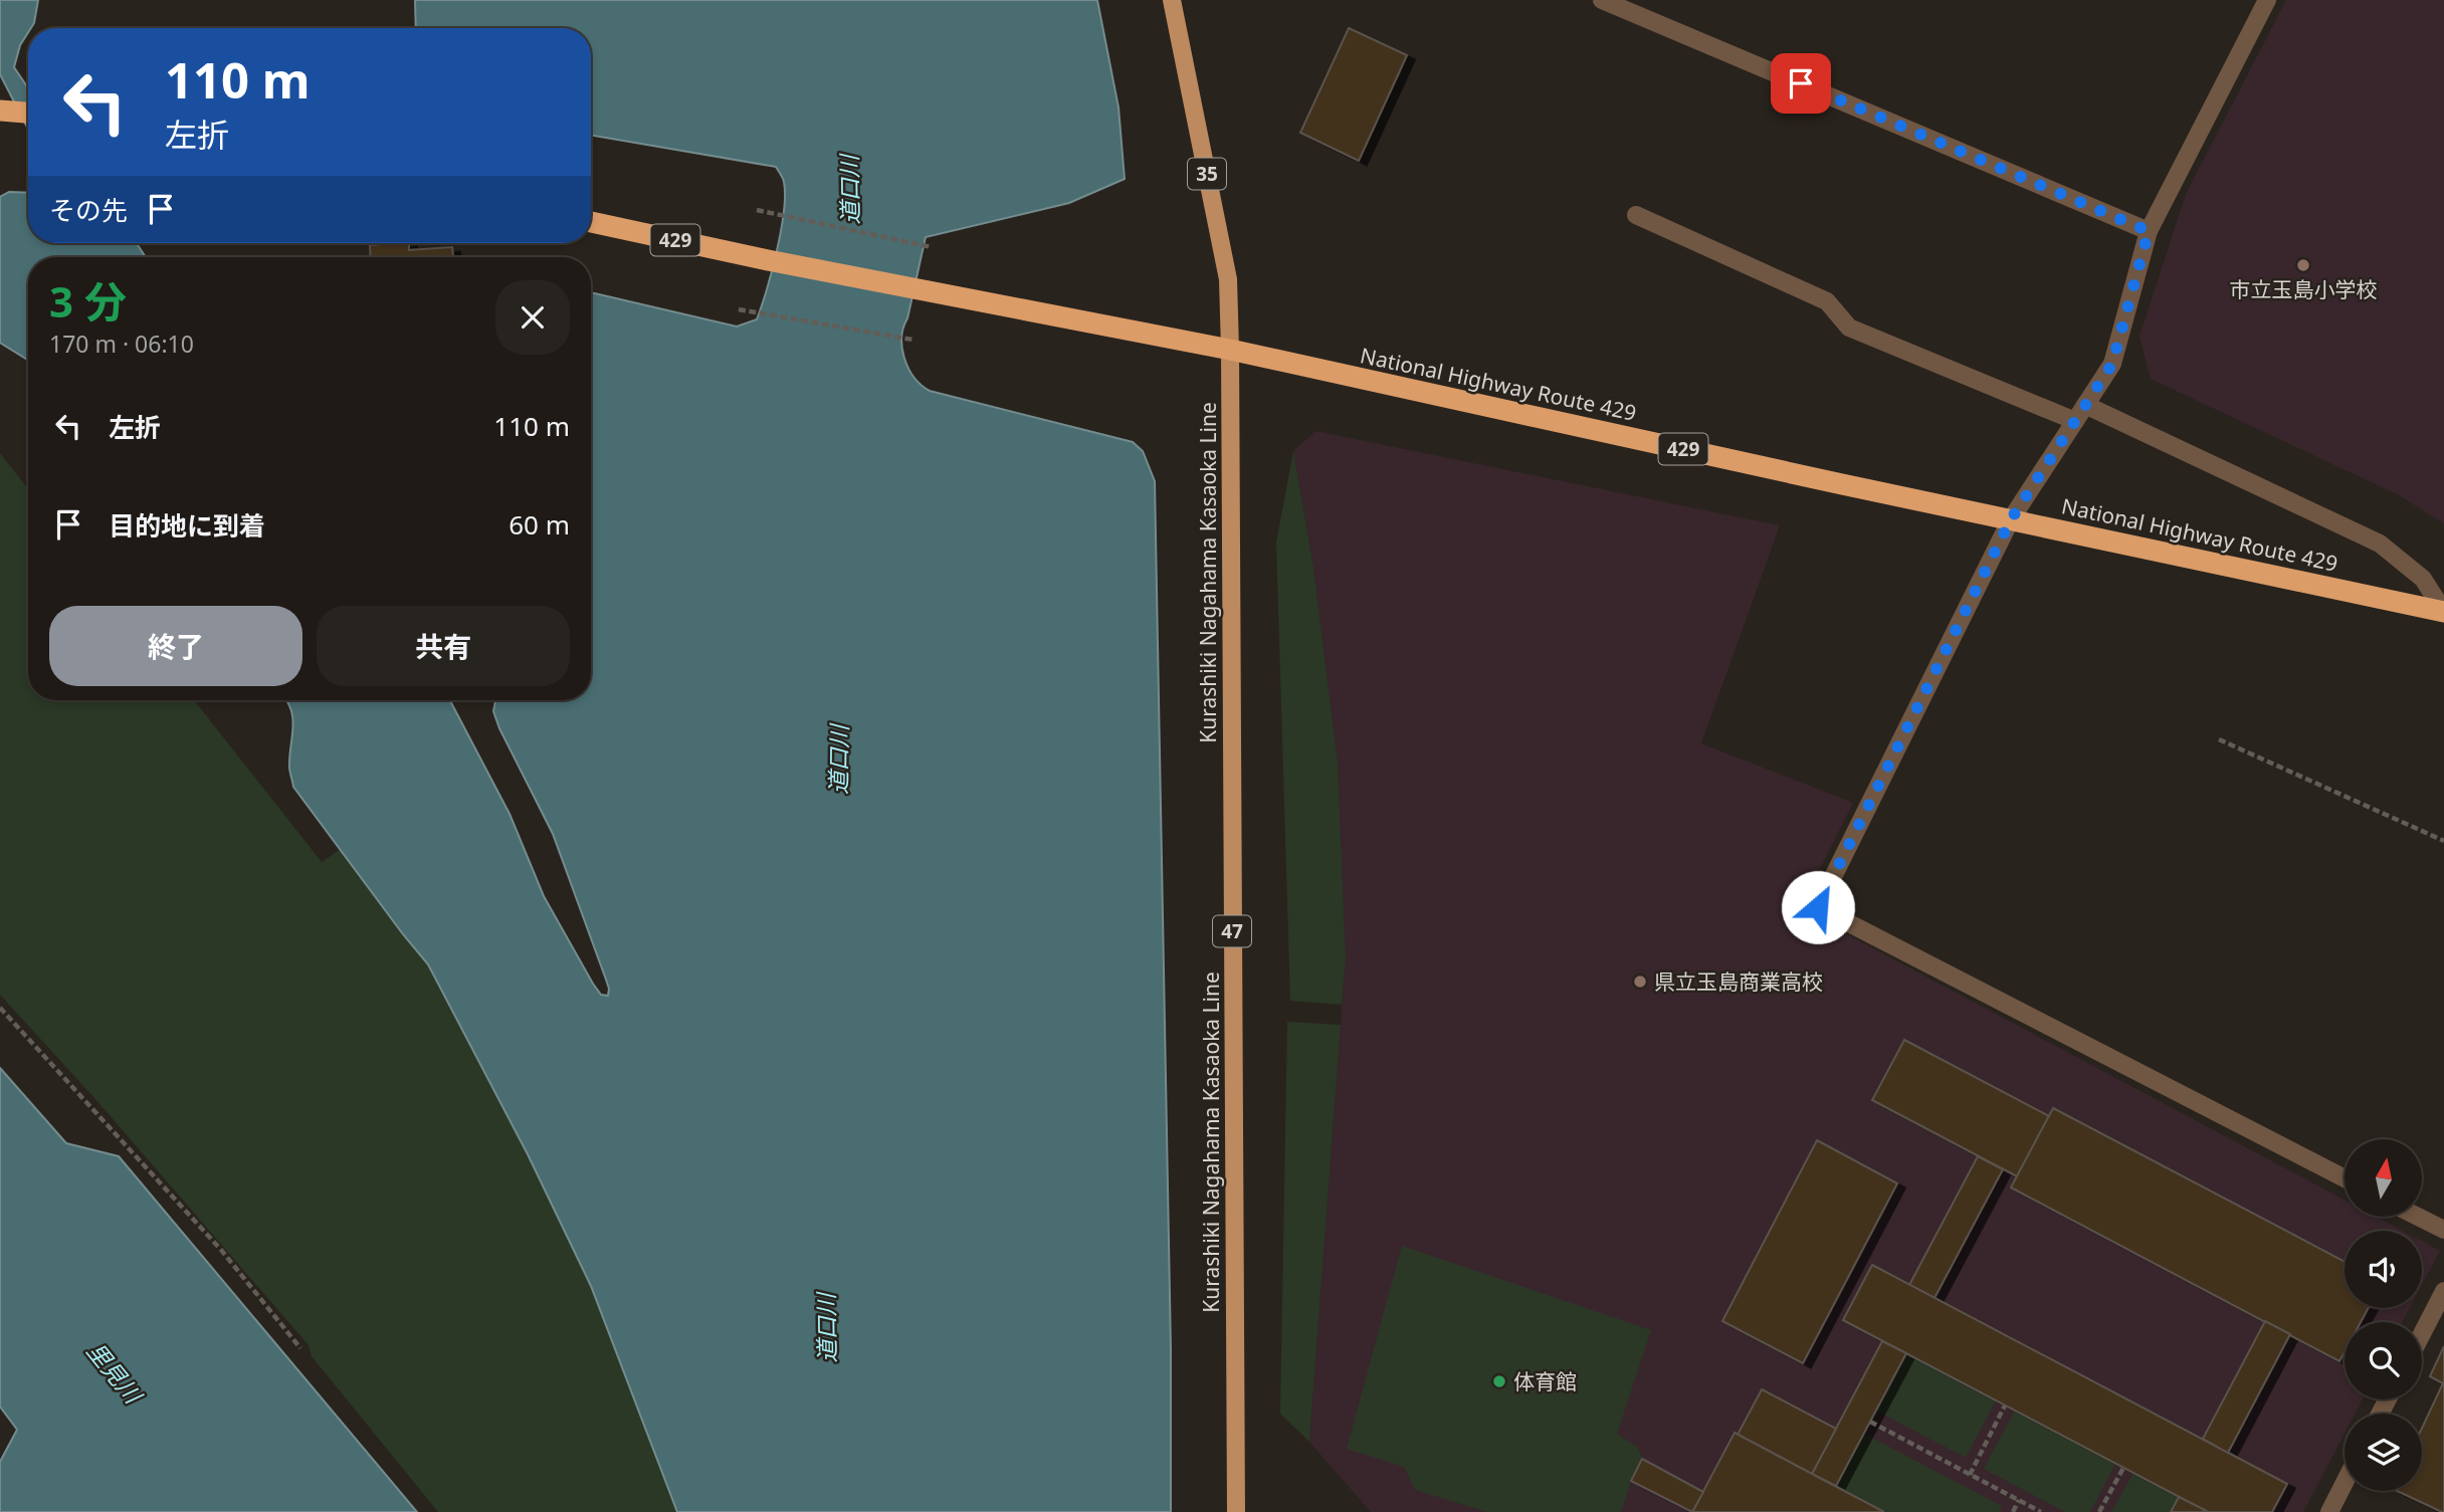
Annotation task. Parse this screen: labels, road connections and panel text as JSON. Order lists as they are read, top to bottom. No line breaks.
{"streets":{"highway":["429","National Highway Route 429"],"main road":["35","Kurashiki Nagahama Kasaoka Line","47"]},"crossings":[["35","National Highway Route 429"],["35","Kurashiki Nagahama Kasaoka Line"],["National Highway Route 429","Kurashiki Nagahama Kasaoka Line"]],"water":["道口川","里見川"],"places":["市立玉島小学校","県立玉島商業高校","体育館"],"north":"top","page":{"turn":["110 m","左折"],"then":"その先","heading":["3 分","170 m · 06:10"],"list":[{"name":"左折","value":"110 m"},{"name":"目的地に到着","value":"60 m"}],"buttons":["終了","共有"]}}
